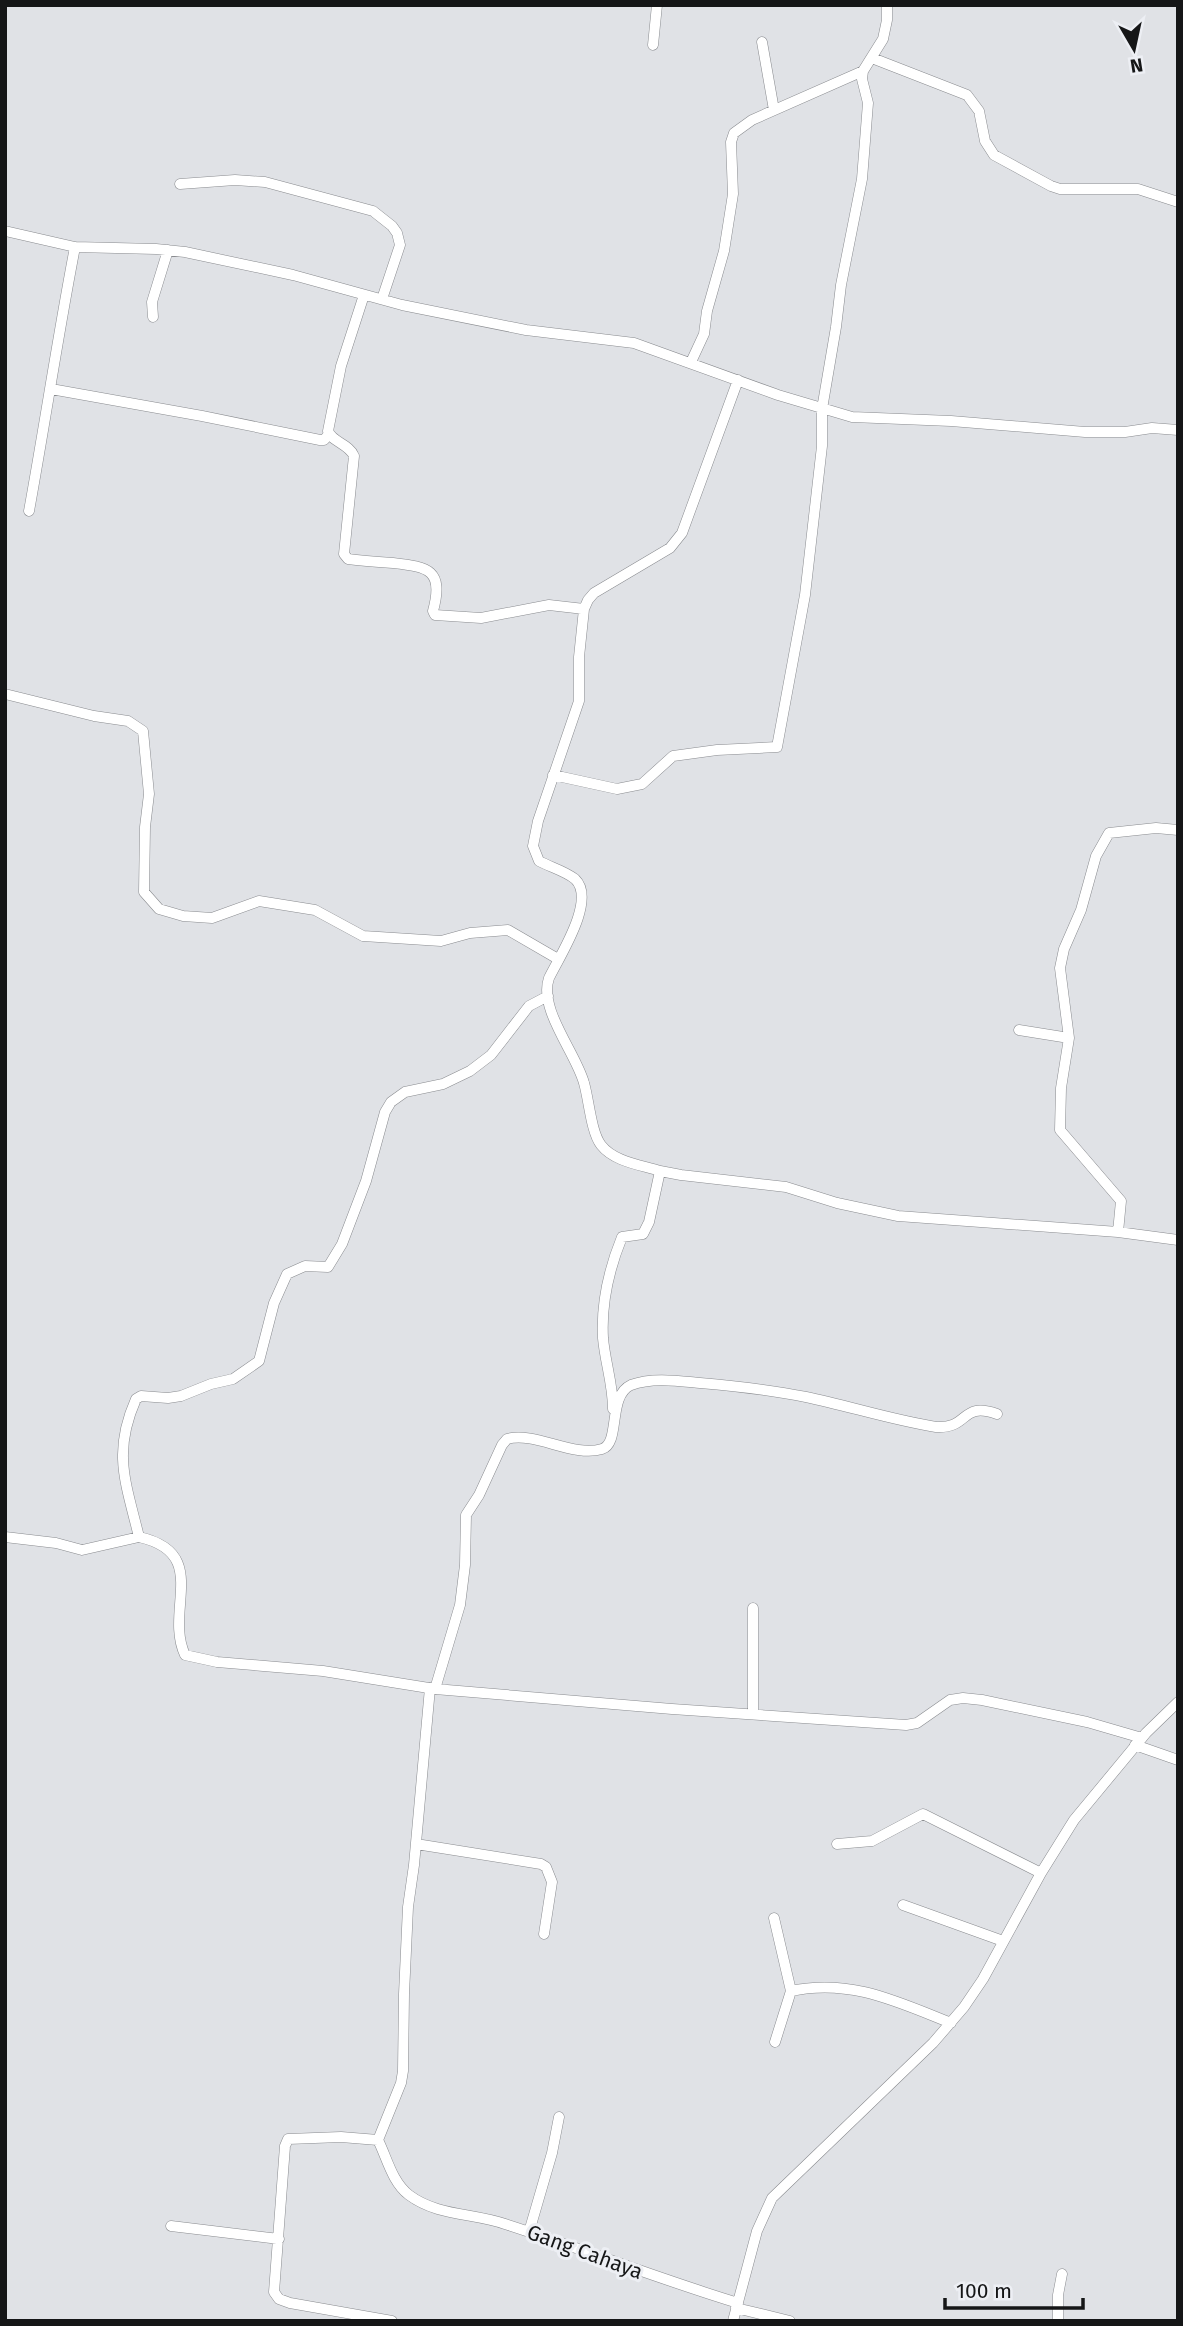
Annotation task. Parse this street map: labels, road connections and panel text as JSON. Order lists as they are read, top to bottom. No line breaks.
{"streets":{"street":["Gang Cahaya"]},"scale_bar":"100 m","north":"bottom"}
